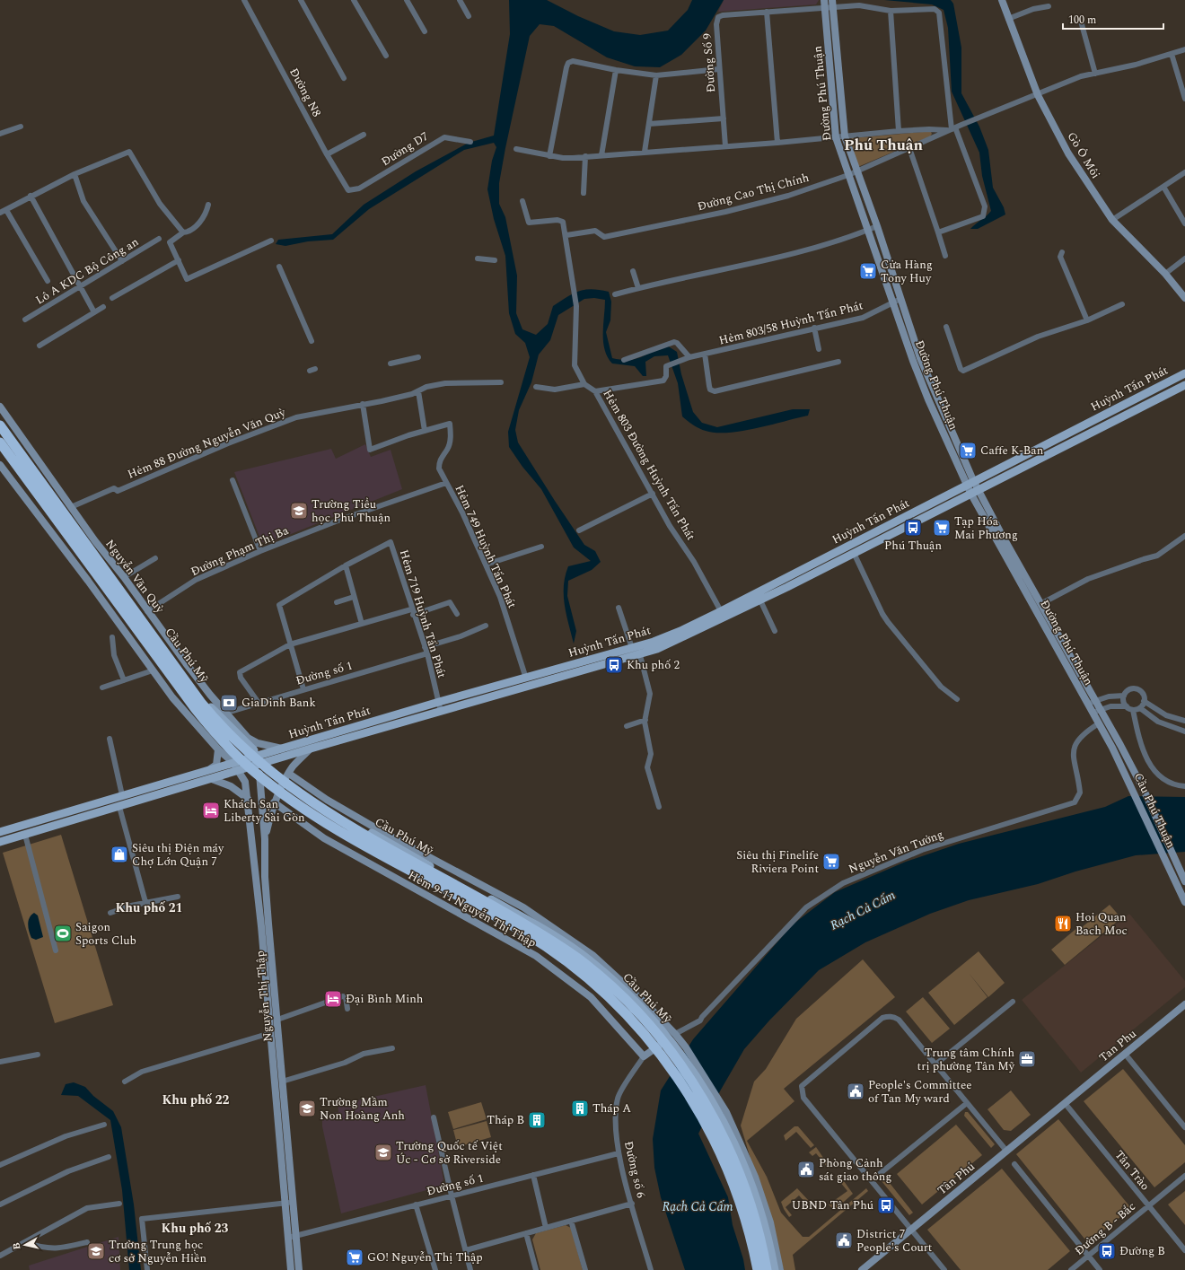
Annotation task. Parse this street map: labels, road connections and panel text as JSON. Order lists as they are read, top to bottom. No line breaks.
{"streets":{"highway":["Cầu Phú Mỹ"],"main road":["Huỳnh Tấn Phát"],"street":["Đường Số 9","Đường N8","Đường Phú Thuận","Đường D7","Gò Ô Môi","Đường Cao Thị Chính","Lô A KDC Bộ Công an","Hẻm 803/58 Huỳnh Tấn Phát","Hẻm 88 Đường Nguyễn Văn Quỳ","Hẻm 803 Đường Huỳnh Tấn Phát","Hẻm 749 Huỳnh Tấn Phát","Đường Phạm Thị Ba","Nguyễn Văn Quỳ","Hẻm 719 Huỳnh Tấn Phát","Đường số 1","Cầu Phú Thuận","Nguyễn Văn Tưởng","Hẻm 9-11 Nguyễn Thị Thập","Nguyễn Thị Thập","Tan Phu","Đường số 6","Tân Trào","Tân Phú","Đường B - Bắc"]},"crossings":[["Đường Số 9","Đường Phú Thuận"],["Đường Số 9","Đường Cao Thị Chính"],["Đường N8","Đường D7"],["Đường Phú Thuận","Đường Cao Thị Chính"],["Đường Phú Thuận","Hẻm 803/58 Huỳnh Tấn Phát"],["Đường Phú Thuận","Huỳnh Tấn Phát"],["Đường Phú Thuận","Cầu Phú Thuận"],["Đường Phú Thuận","Nguyễn Văn Tưởng"],["Gò Ô Môi","Đường Cao Thị Chính"],["Đường Cao Thị Chính","Hẻm 803 Đường Huỳnh Tấn Phát"],["Hẻm 803/58 Huỳnh Tấn Phát","Hẻm 803 Đường Huỳnh Tấn Phát"],["Huỳnh Tấn Phát","Hẻm 803 Đường Huỳnh Tấn Phát"],["Huỳnh Tấn Phát","Hẻm 749 Huỳnh Tấn Phát"],["Huỳnh Tấn Phát","Nguyễn Văn Quỳ"],["Huỳnh Tấn Phát","Hẻm 719 Huỳnh Tấn Phát"],["Huỳnh Tấn Phát","Nguyễn Thị Thập"],["Hẻm 88 Đường Nguyễn Văn Quỳ","Nguyễn Văn Quỳ"],["Hẻm 749 Huỳnh Tấn Phát","Đường Phạm Thị Ba"],["Đường Phạm Thị Ba","Nguyễn Văn Quỳ"],["Nguyễn Văn Quỳ","Đường số 1"],["Nguyễn Văn Quỳ","Nguyễn Thị Thập"],["Hẻm 719 Huỳnh Tấn Phát","Đường số 1"],["Đường số 1","Nguyễn Thị Thập"],["Đường số 1","Đường số 6"],["Hẻm 9-11 Nguyễn Thị Thập","Đường số 6"],["Tan Phu","Tân Trào"],["Tan Phu","Tân Phú"],["Tân Trào","Tân Phú"],["Tân Trào","Đường B - Bắc"]],"districts":["Phú Thuận","Khu phố 21","Khu phố 22","Khu phố 23"],"water":["Rạch Cả Cấm"],"places":{"supermarket":["Cửa Hàng Tony Huy","Caffe K-Ban","Tạp Hóa Mai Phương","Siêu thị Finelife Riviera Point","GO! Nguyễn Thị Thập"],"school or university":["Trường Tiểu học Phú Thuận","Trường Mầm Non Hoàng Anh","Trường Quốc tế Việt Úc - Cơ sở Riverside","Trường Trung học cơ sở Nguyễn Hiền"],"bus stop":["Phú Thuận","Khu phố 2","UBND Tân Phú","Đường B"],"bank":["GiaDinh Bank"],"hotel":["Khách Sạn Liberty Sài Gòn","Đại Bình Minh"],"shop":["Siêu thị Điện máy Chợ Lớn Quận 7"],"restaurant":["Hoi Quan Bach Moc"],"sports":["Saigon Sports Club"],"office":["Trung tâm Chính trị phường Tân Mỹ"],"public building":["People's Committee of Tan My ward","Phòng Cảnh sát giao thông","District 7 People's Court"],"building":["Tháp A","Tháp B"]},"scale_bar":"100 m","north":"left"}
